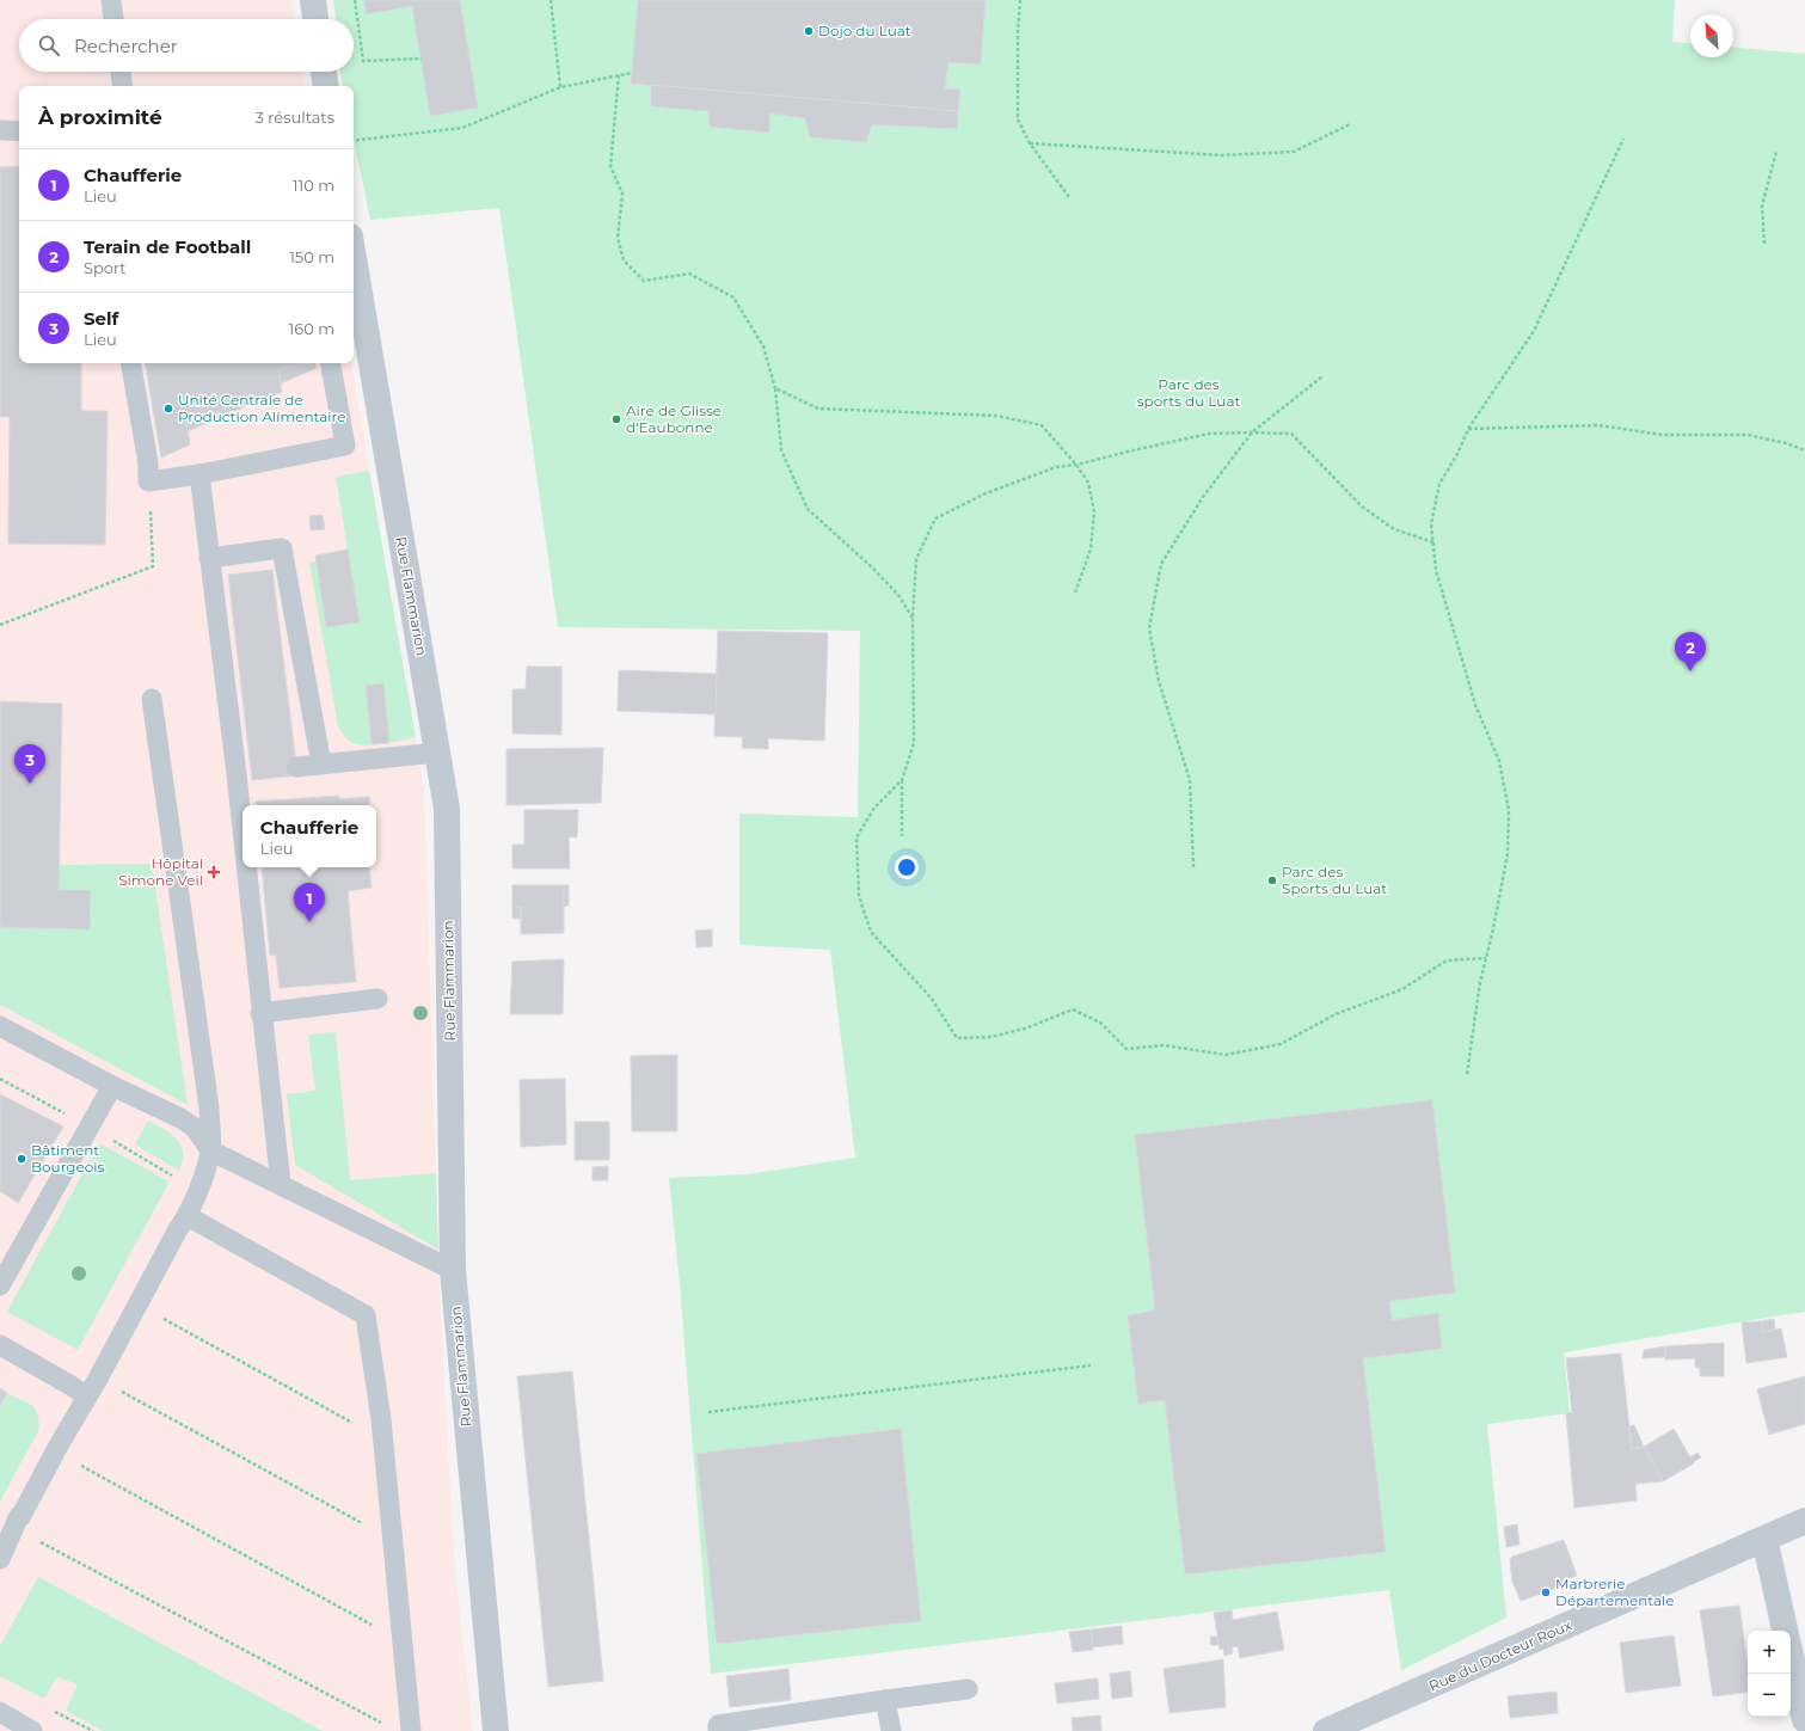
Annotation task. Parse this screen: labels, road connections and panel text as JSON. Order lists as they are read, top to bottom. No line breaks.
{"streets":{"street":["Rue Flammarion","Rue du Docteur Roux"]},"parks":["Parc des sports du Luat"],"places":{"other":["Dojo du Luat","Unité Centrale de Production Alimentaire","Aire de Glisse d'Eaubonne","Parc des Sports du Luat","Bâtiment Bourgeois","Marbrerie Départementale"],"health":["Hôpital Simone Veil"]},"north":"top left","page":{"search":"Rechercher","heading":["À proximité","3 résultats"],"list":[{"mark":"1","name":"Chaufferie","note":"Lieu","value":"110 m"},{"mark":"2","name":"Terain de Football","note":"Sport","value":"150 m"},{"mark":"3","name":"Self","note":"Lieu","value":"160 m"}],"pins":["2","3","1"],"popup":["Chaufferie","Lieu"],"map_buttons":["+","−"]}}
